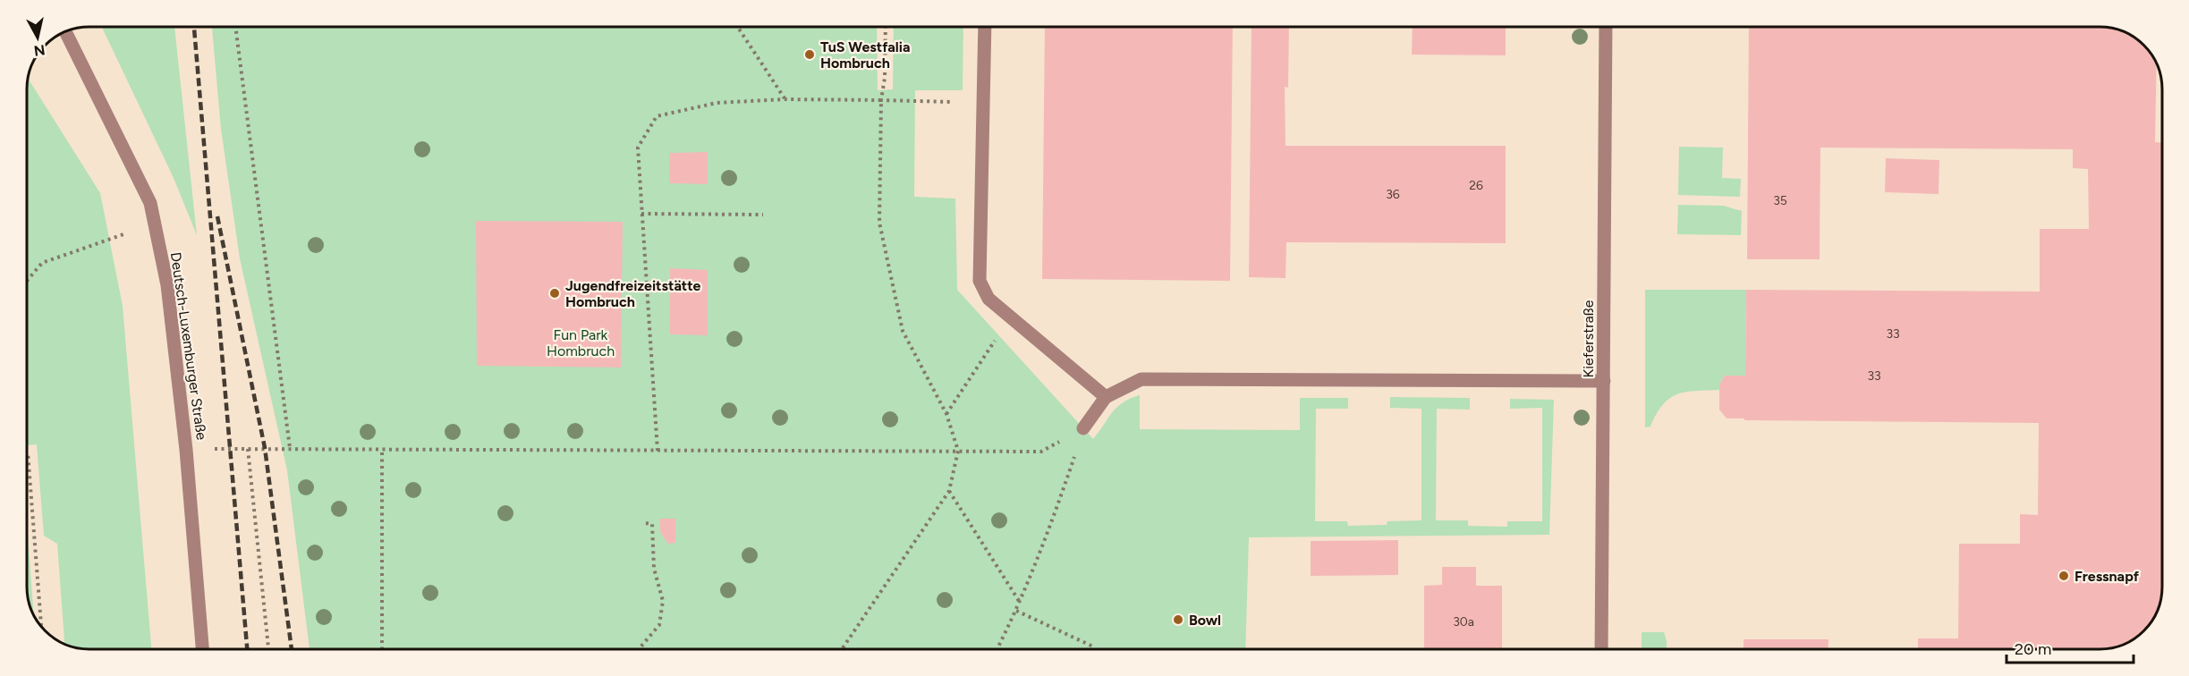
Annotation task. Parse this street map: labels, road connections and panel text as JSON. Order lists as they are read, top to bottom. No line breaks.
{"streets":{"street":["Kieferstraße","Deutsch-Luxemburger Straße"]},"parks":["Fun Park Hombruch"],"places":["TuS Westfalia Hombruch","Jugendfreizeitstätte Hombruch","Fressnapf","Bowl"],"house_numbers":["26","36","35","33","33","30a"],"scale_bar":"20 m","north":"bottom"}
